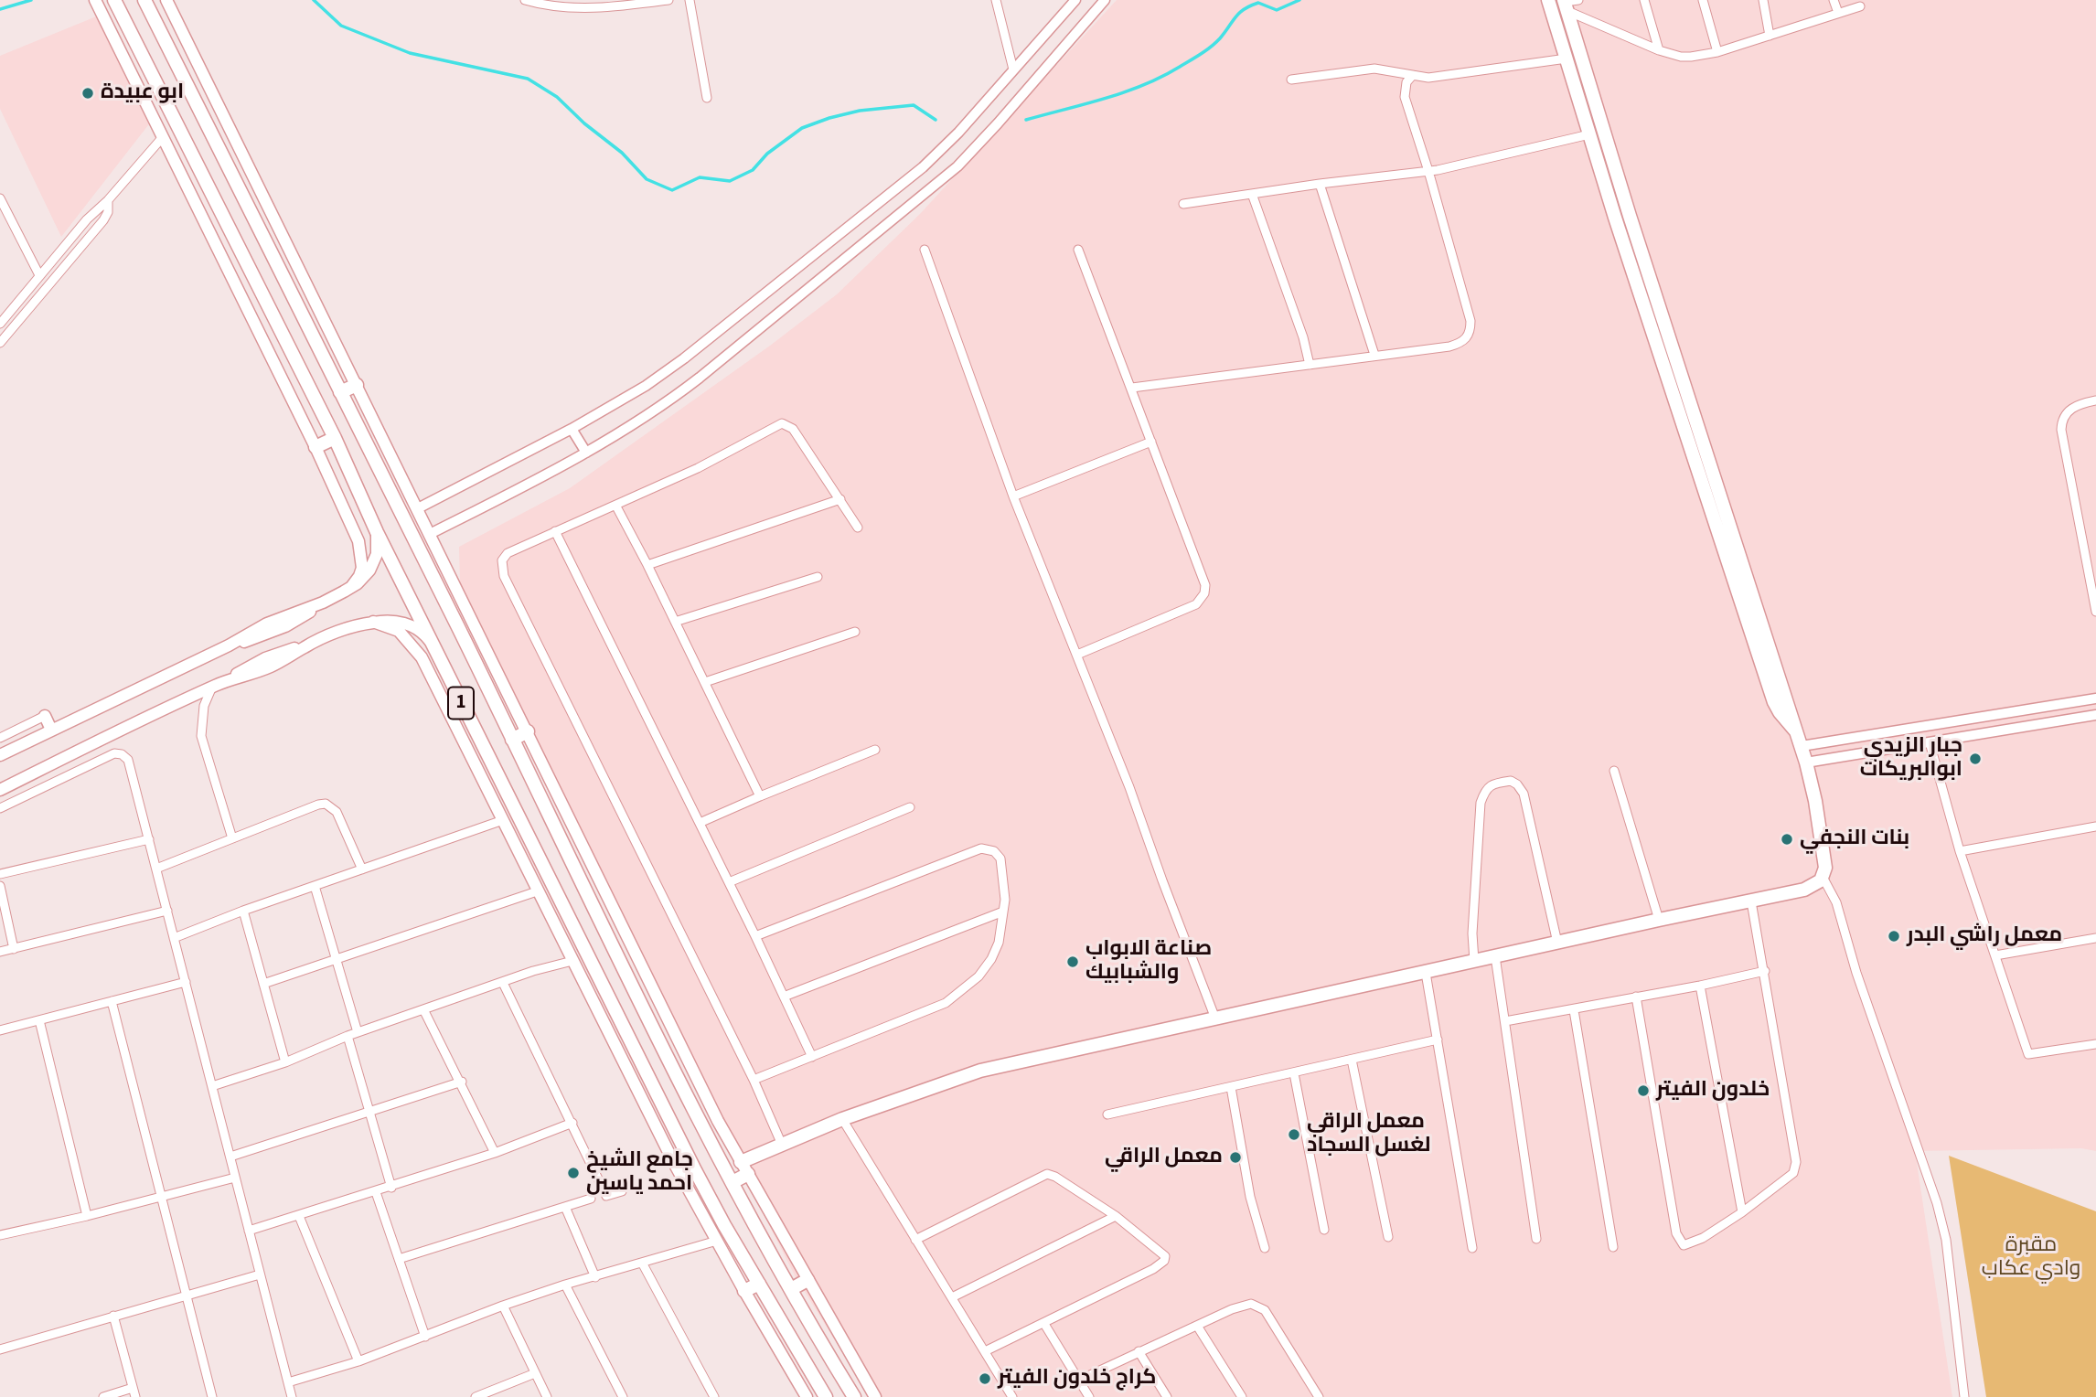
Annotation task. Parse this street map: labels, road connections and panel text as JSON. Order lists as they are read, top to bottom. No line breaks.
{"streets":{"main road":["1"]},"parks":["مقبرة وادي عكاب"],"places":["ابو عبيدة","جبار الزيدي ابوالبريكات","بنات النجفي","معمل راشي البدر","صناعة الابواب والشبابيك","خلدون الفيتر","معمل الراقي لغسل السجاد","معمل الراقي","جامع الشيخ احمد ياسين","كراج خلدون الفيتر"]}
